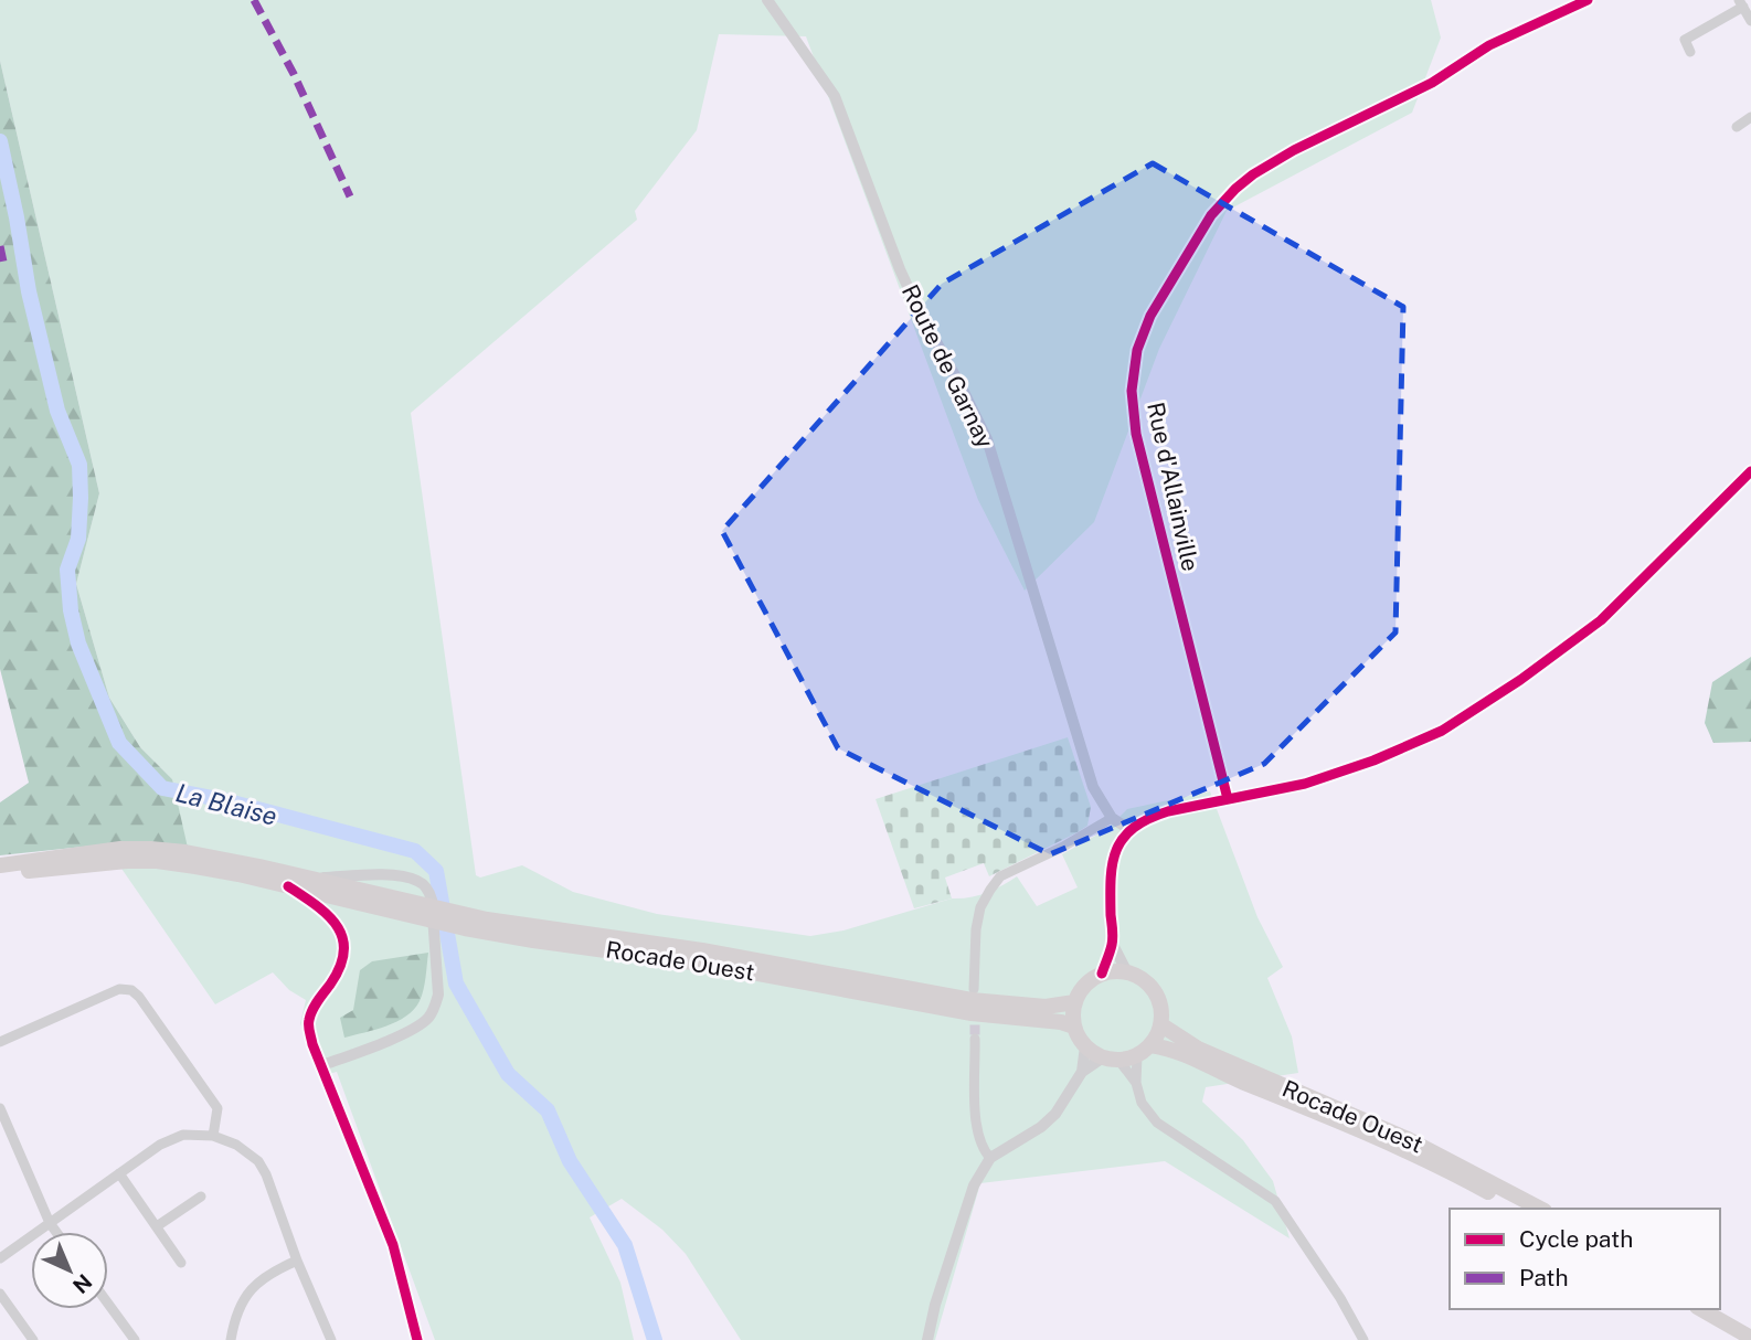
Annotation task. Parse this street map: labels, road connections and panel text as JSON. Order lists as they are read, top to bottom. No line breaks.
{"streets":{"main road":["Rocade Ouest"],"street":["Route de Garnay","Rue d'Allainville"]},"water":["La Blaise"],"legend":["Cycle path","Path"],"north":"bottom right"}
